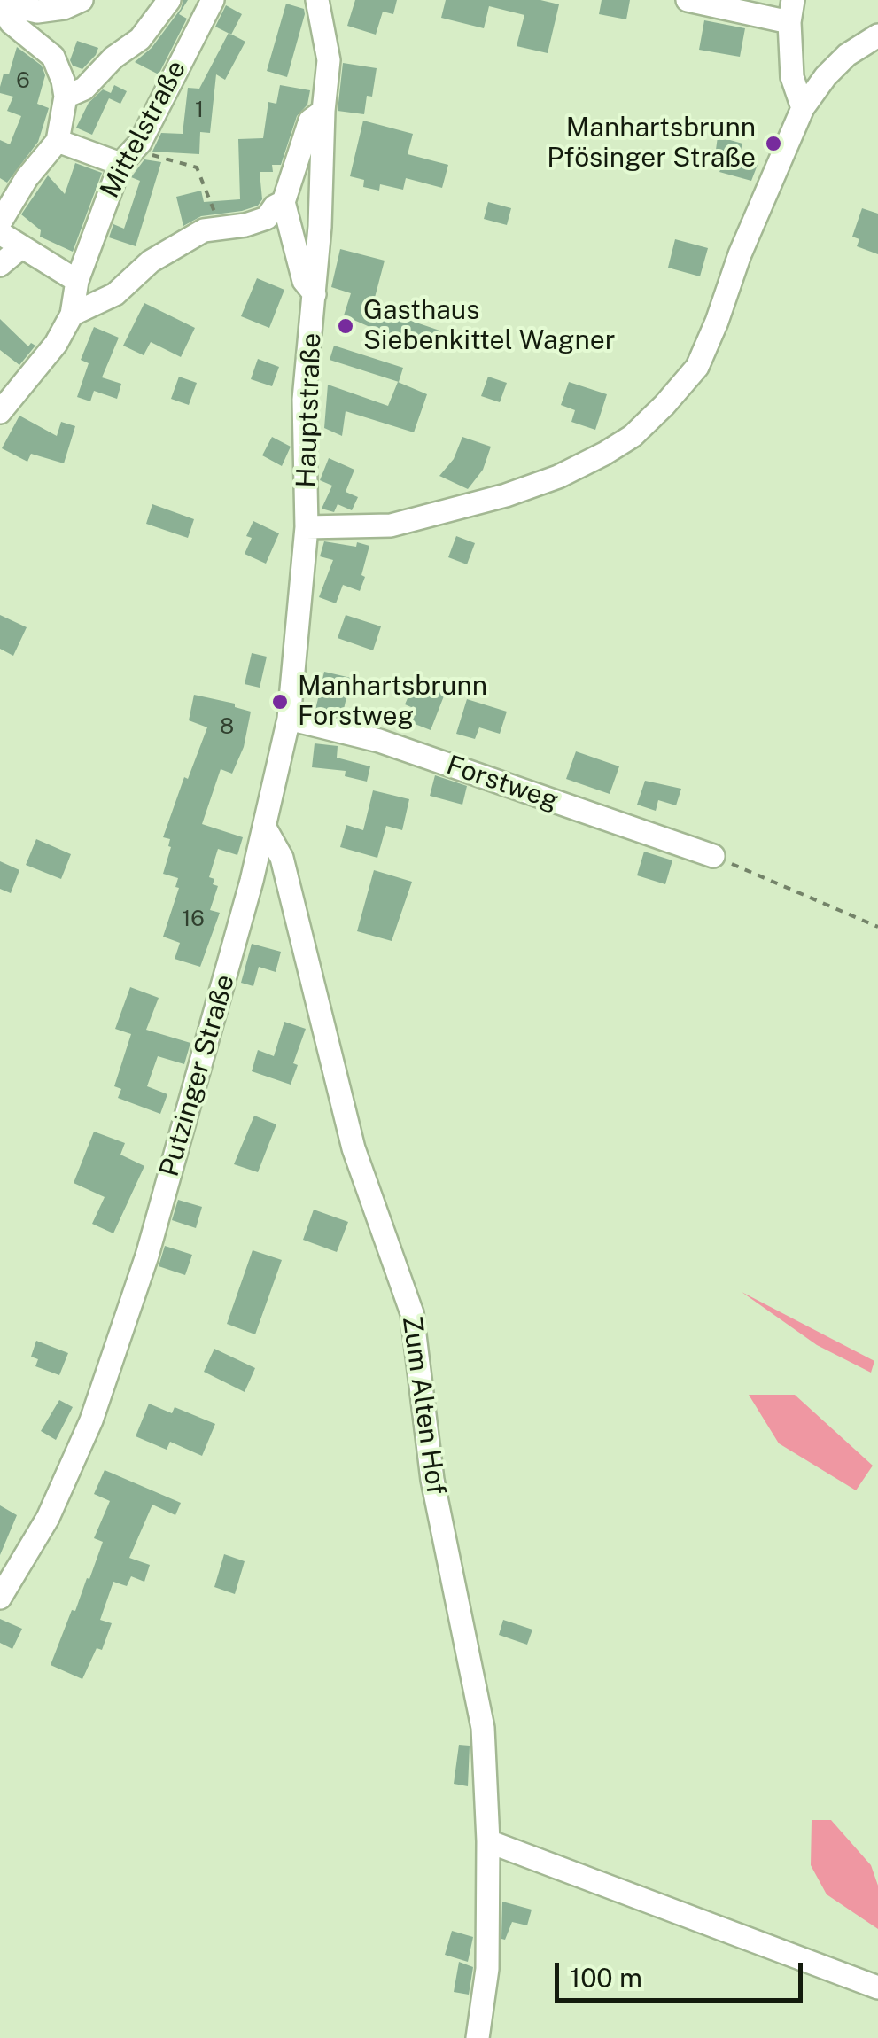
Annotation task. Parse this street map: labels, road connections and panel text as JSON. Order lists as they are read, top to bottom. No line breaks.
{"streets":{"street":["Mittelstraße","Hauptstraße","Forstweg","Putzinger Straße","Zum Alten Hof"]},"crossings":[["Hauptstraße","Putzinger Straße"],["Forstweg","Putzinger Straße"],["Putzinger Straße","Zum Alten Hof"]],"places":["Manhartsbrunn Pfösinger Straße","Gasthaus Siebenkittel Wagner","Manhartsbrunn Forstweg"],"house_numbers":["6","1","8","16"],"scale_bar":"100 m"}
